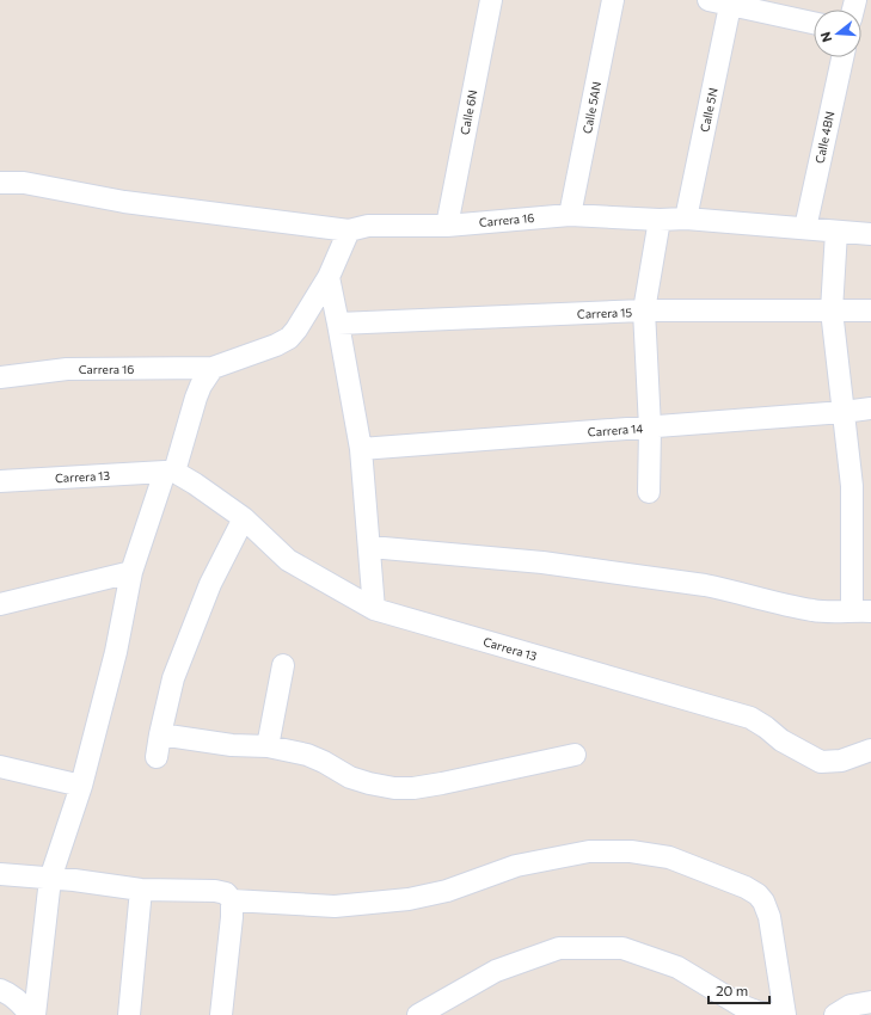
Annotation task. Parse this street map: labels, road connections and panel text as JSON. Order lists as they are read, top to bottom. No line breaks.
{"streets":{"street":["Calle 5AN","Calle 5N","Calle 6N","Calle 4BN","Carrera 16","Carrera 15","Carrera 14","Carrera 13"]},"crossings":[["Calle 5AN","Carrera 16"],["Calle 5N","Carrera 16"],["Calle 6N","Carrera 16"],["Calle 4BN","Carrera 16"]],"scale_bar":"20 m","north":"left"}
